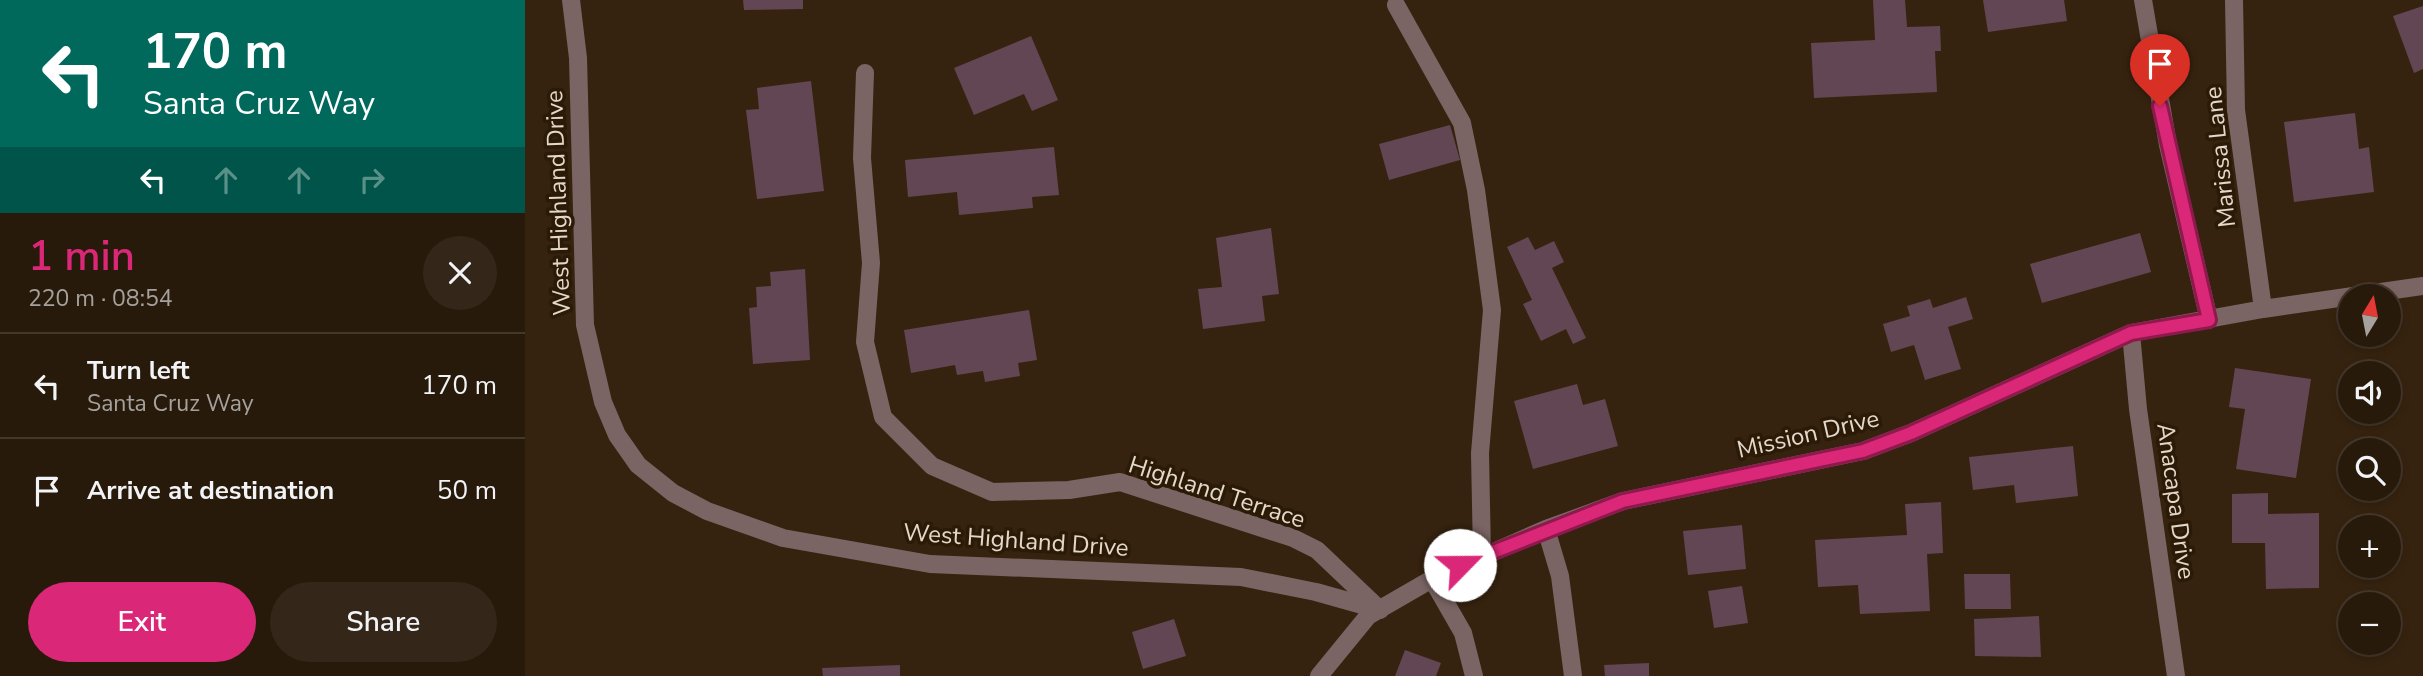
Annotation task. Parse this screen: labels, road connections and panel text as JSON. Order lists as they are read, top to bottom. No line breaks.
{"streets":{"street":["Marissa Lane","West Highland Drive","Mission Drive","Highland Terrace","Anacapa Drive"]},"crossings":[["Marissa Lane","Mission Drive"],["West Highland Drive","Mission Drive"],["West Highland Drive","Highland Terrace"],["Mission Drive","Highland Terrace"],["Mission Drive","Anacapa Drive"]],"north":"top","page":{"turn":["170 m","Santa Cruz Way"],"heading":["1 min","220 m · 08:54"],"map_buttons":["+","−"],"list":[{"name":"Turn left","note":"Santa Cruz Way","value":"170 m"},{"name":"Arrive at destination","value":"50 m"}],"buttons":["Exit","Share"]}}
